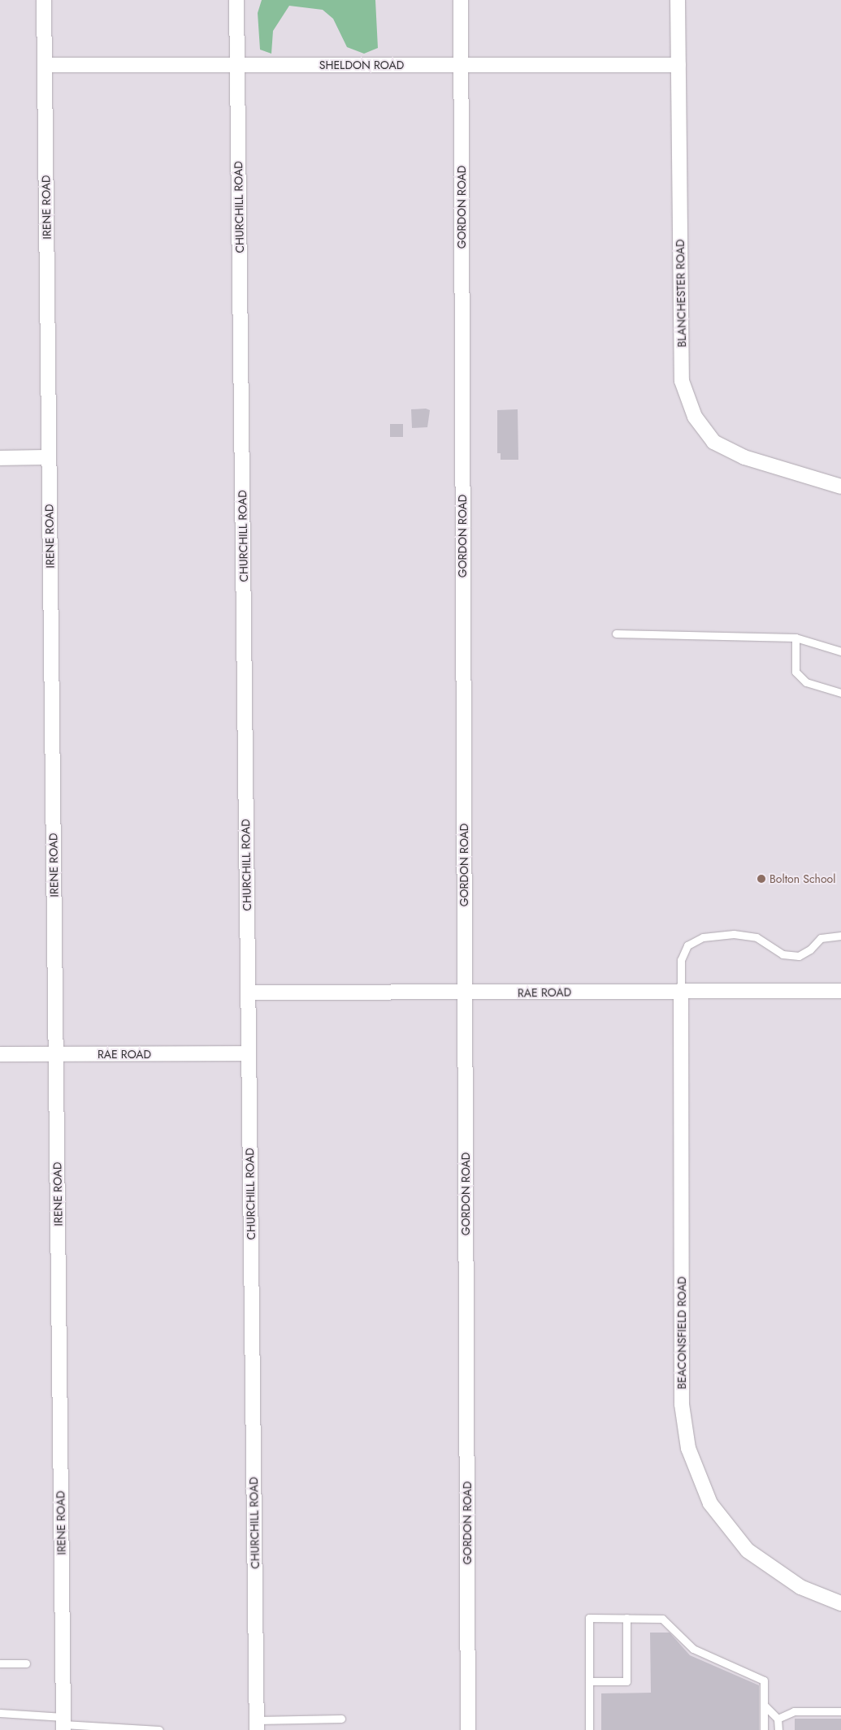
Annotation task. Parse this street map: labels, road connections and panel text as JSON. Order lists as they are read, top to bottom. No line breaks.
{"streets":{"street":["SHELDON ROAD","IRENE ROAD","CHURCHILL ROAD","GORDON ROAD","BLANCHESTER ROAD","RAE ROAD","BEACONSFIELD ROAD"]},"crossings":[["SHELDON ROAD","IRENE ROAD"],["SHELDON ROAD","CHURCHILL ROAD"],["SHELDON ROAD","GORDON ROAD"],["SHELDON ROAD","BLANCHESTER ROAD"],["IRENE ROAD","RAE ROAD"],["CHURCHILL ROAD","RAE ROAD"],["GORDON ROAD","RAE ROAD"],["RAE ROAD","BEACONSFIELD ROAD"]],"places":["Bolton School"]}
